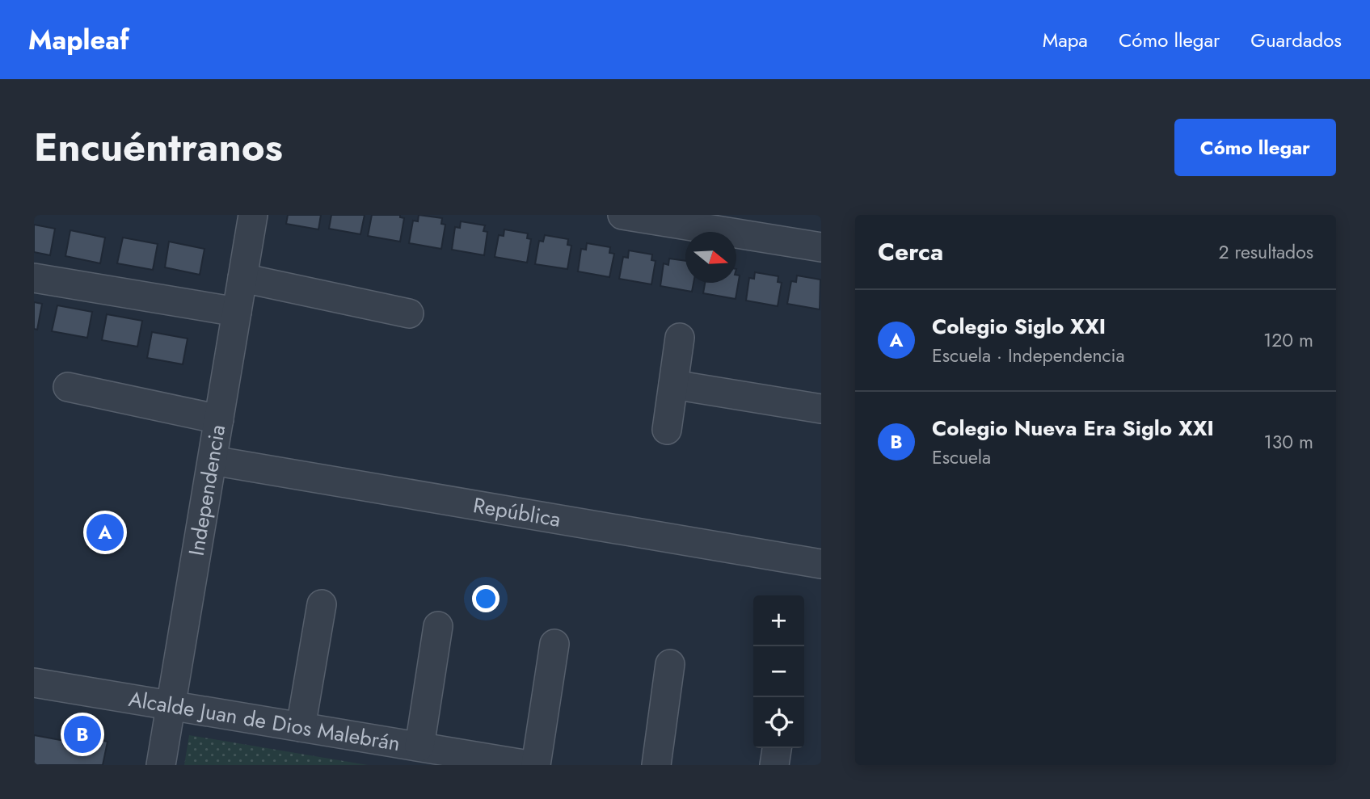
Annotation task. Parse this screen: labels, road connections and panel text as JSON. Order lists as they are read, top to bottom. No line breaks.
{"streets":{"street":["Independencia","República","Alcalde Juan de Dios Malebrán"]},"crossings":[["Independencia","República"],["Independencia","Alcalde Juan de Dios Malebrán"]],"north":"right","page":{"header":"Mapleaf","nav":["Mapa","Cómo llegar","Guardados"],"title":"Encuéntranos","buttons":"Cómo llegar","heading":["Cerca","2 resultados"],"list":[{"mark":"A","name":"Colegio Siglo XXI","note":"Escuela · Independencia","value":"120 m"},{"mark":"B","name":"Colegio Nueva Era Siglo XXI","note":"Escuela","value":"130 m"}],"pins":["A","B"],"map_buttons":["+","−"]}}
